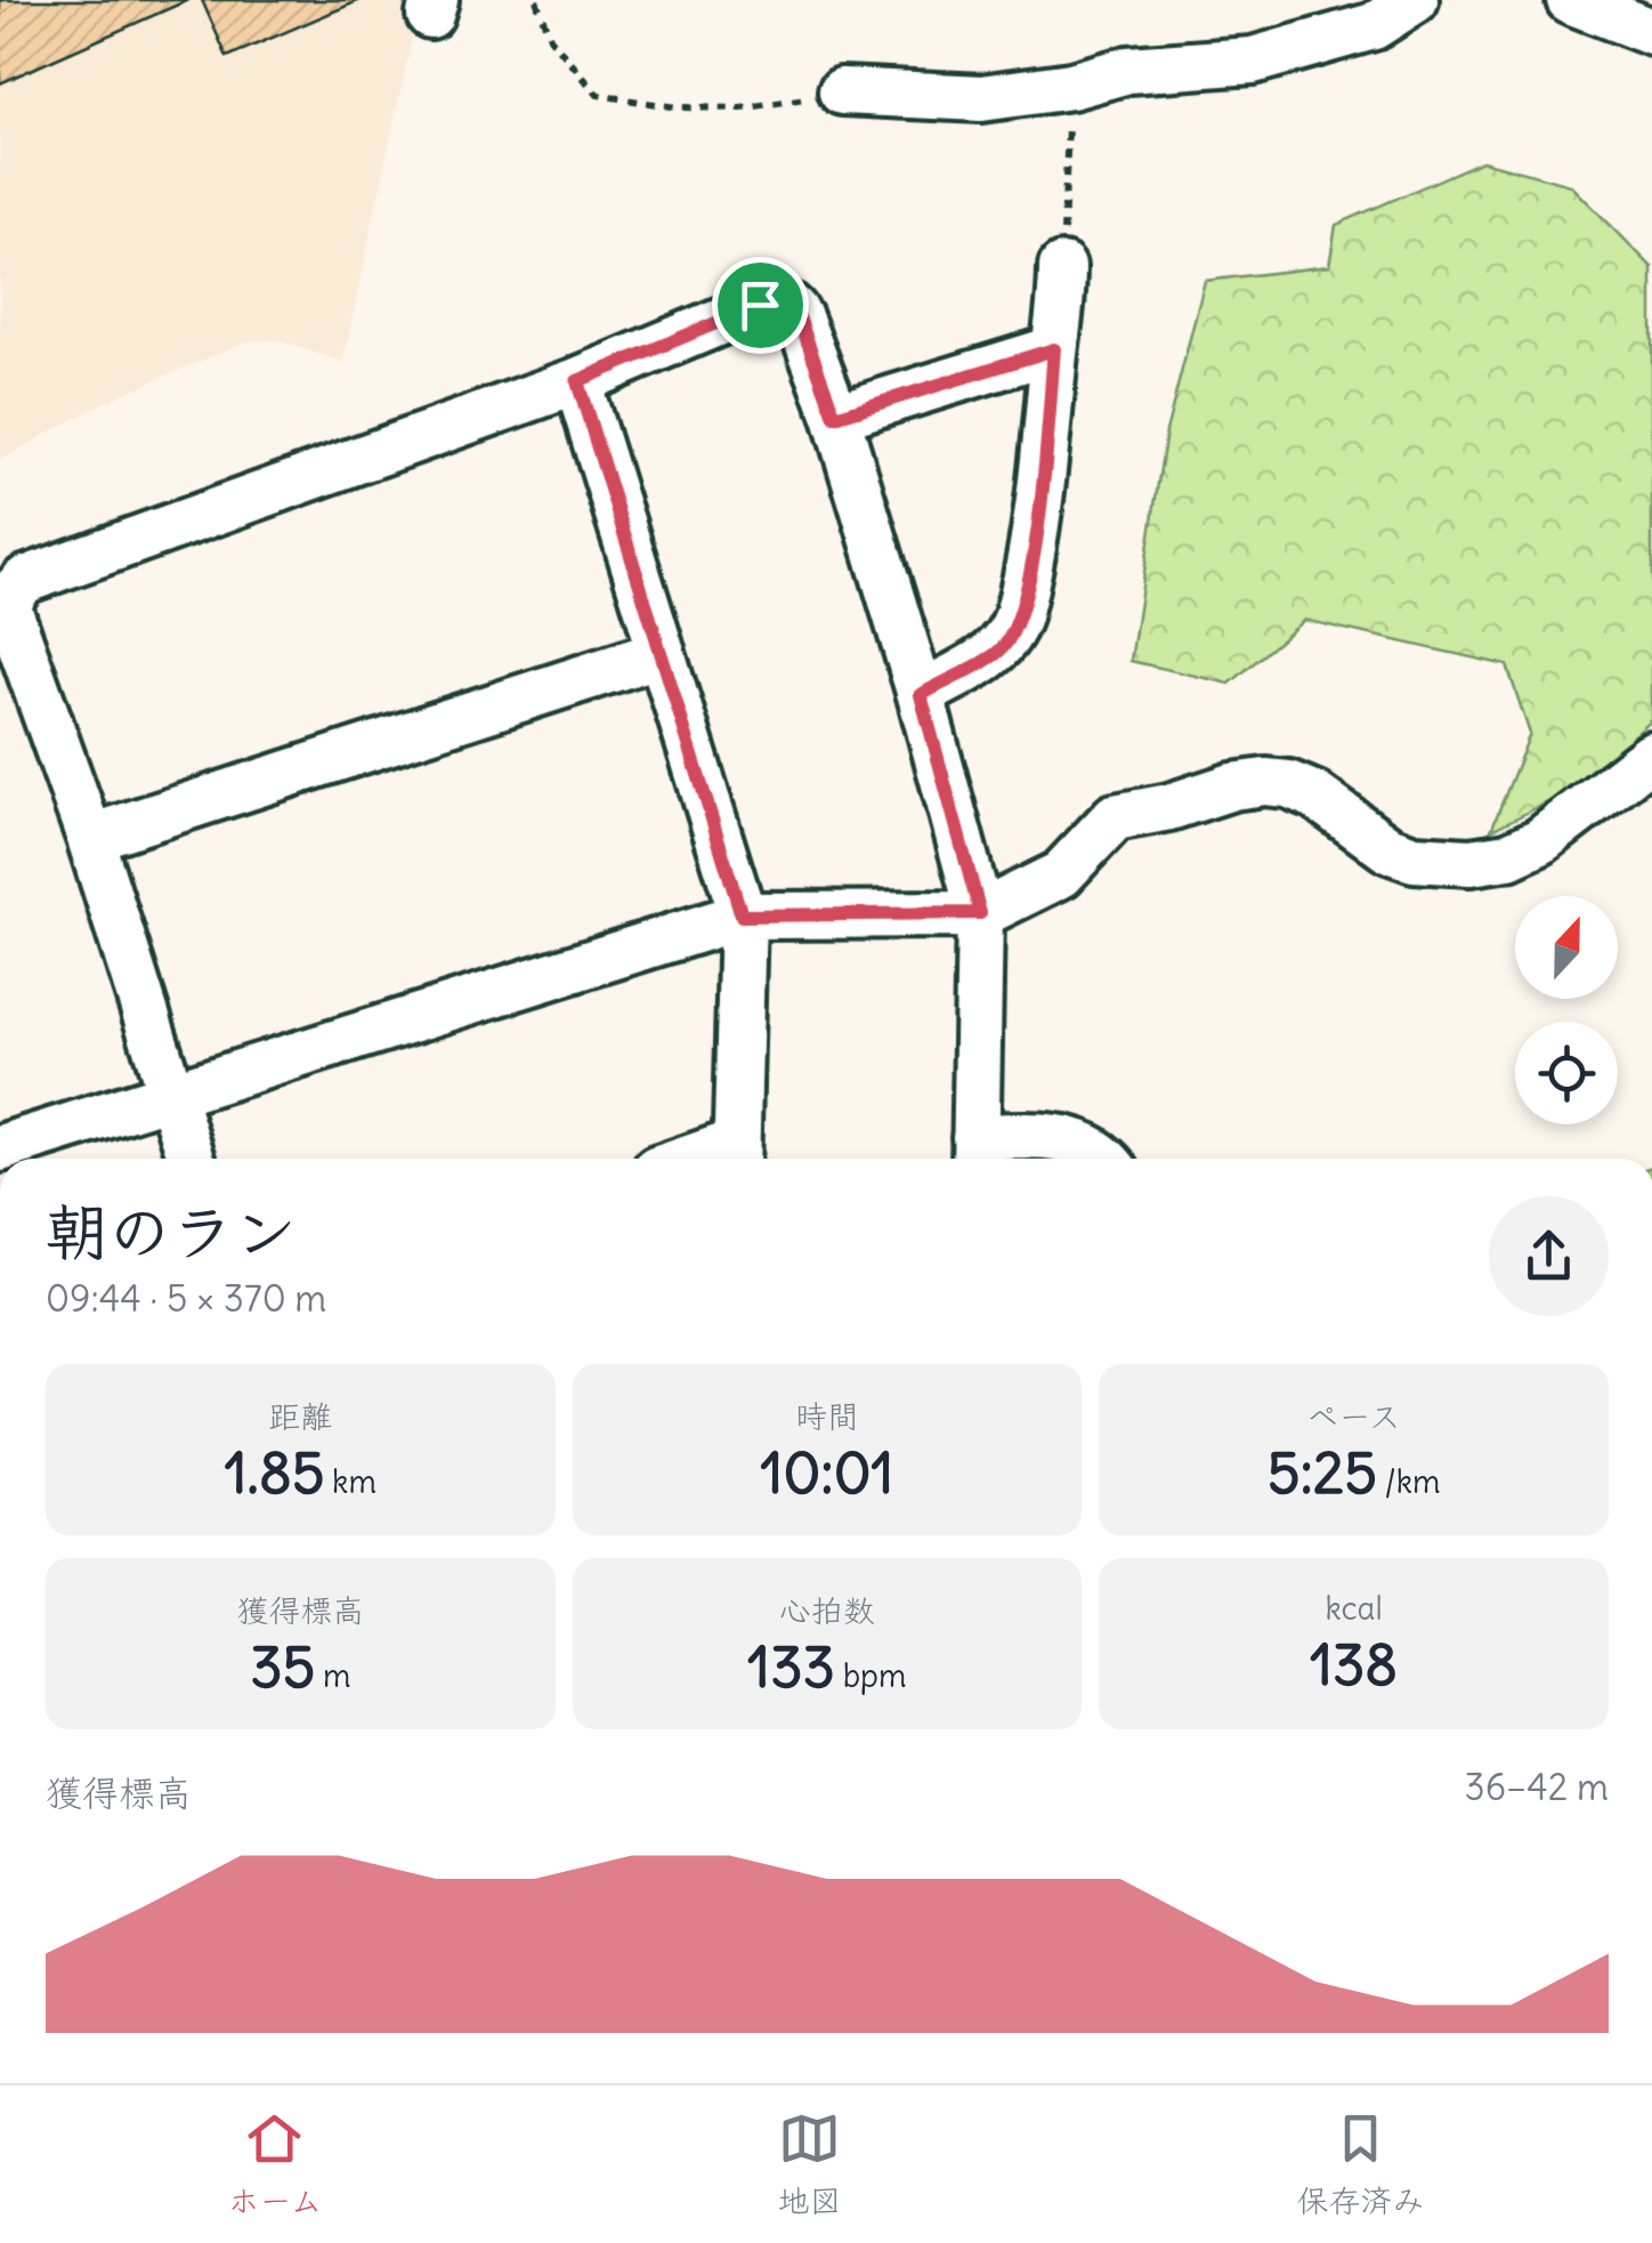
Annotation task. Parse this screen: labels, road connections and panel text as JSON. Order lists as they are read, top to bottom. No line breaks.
{"north":"top","page":{"heading":["朝のラン","09:44 · 5 × 370 m"],"stats":[["距離","1.85 km"],["時間","10:01"],["ペース","5:25 /km"],["獲得標高","35 m"],["心拍数","133 bpm"],["kcal","138"]],"chart":["獲得標高","36–42 m"],"tabs":["ホーム","地図","保存済み"]}}
